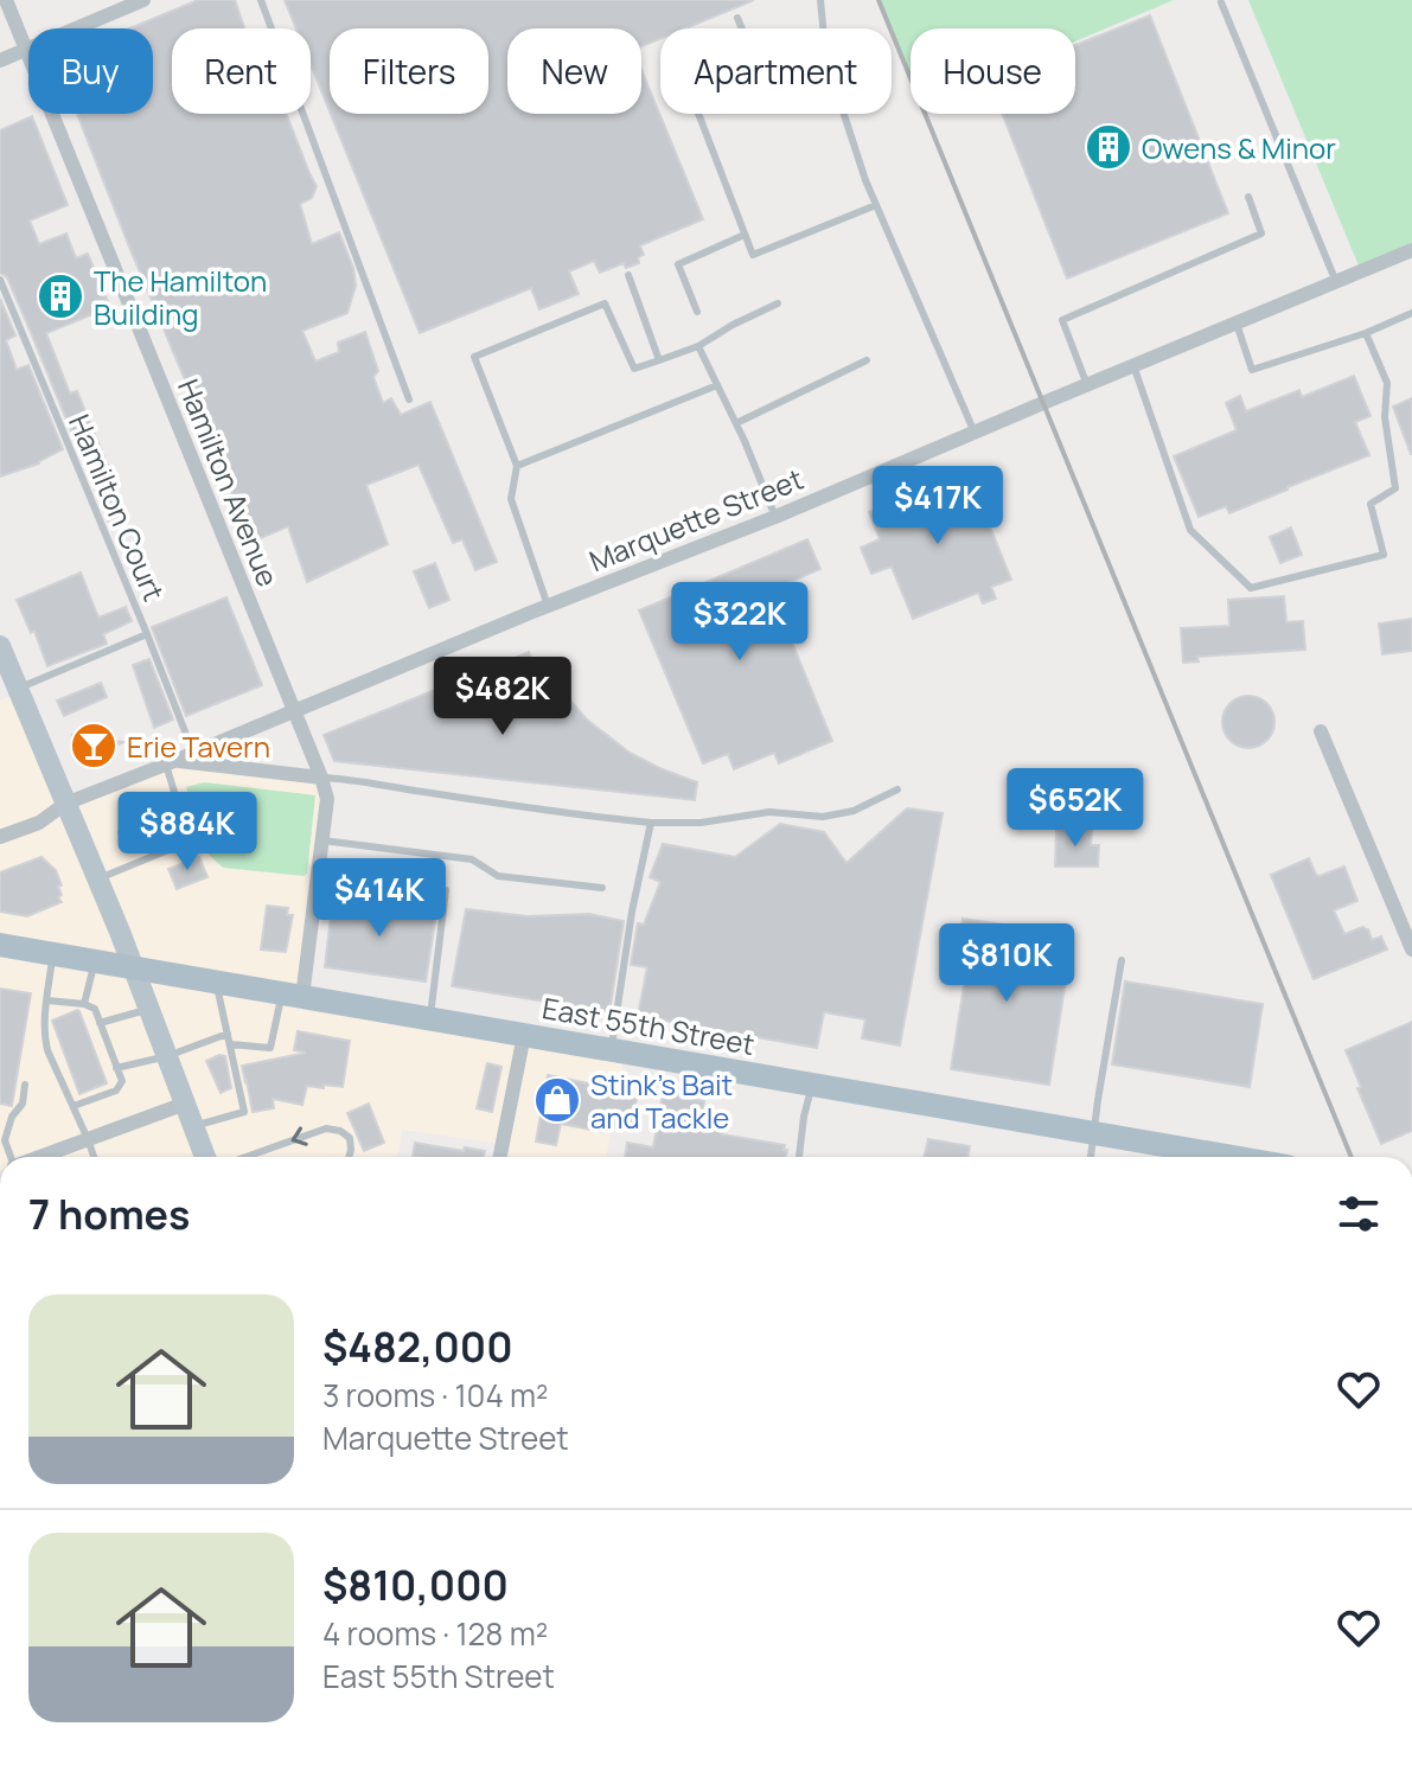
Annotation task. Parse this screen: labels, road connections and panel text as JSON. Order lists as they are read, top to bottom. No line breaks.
{"streets":{"main road":["East 55th Street"],"street":["Hamilton Avenue","Marquette Street"],"lane":["Hamilton Court"]},"crossings":[["Hamilton Avenue","Marquette Street"],["Hamilton Avenue","East 55th Street"],["Hamilton Court","Marquette Street"]],"places":{"building":["Owens & Minor","The Hamilton Building"],"bar":["Erie Tavern"],"shop":["Stink's Bait and Tackle"]},"page":{"chip":["Buy","Rent","Filters","New","Apartment","House"],"price":["$417K","$322K","$482K","$652K","$884K","$414K","$810K"],"heading":"7 homes","list":[{"name":"$482,000","note":"3 rooms · 104 m² · Marquette Street"},{"name":"$810,000","note":"4 rooms · 128 m² · East 55th Street"}]}}
